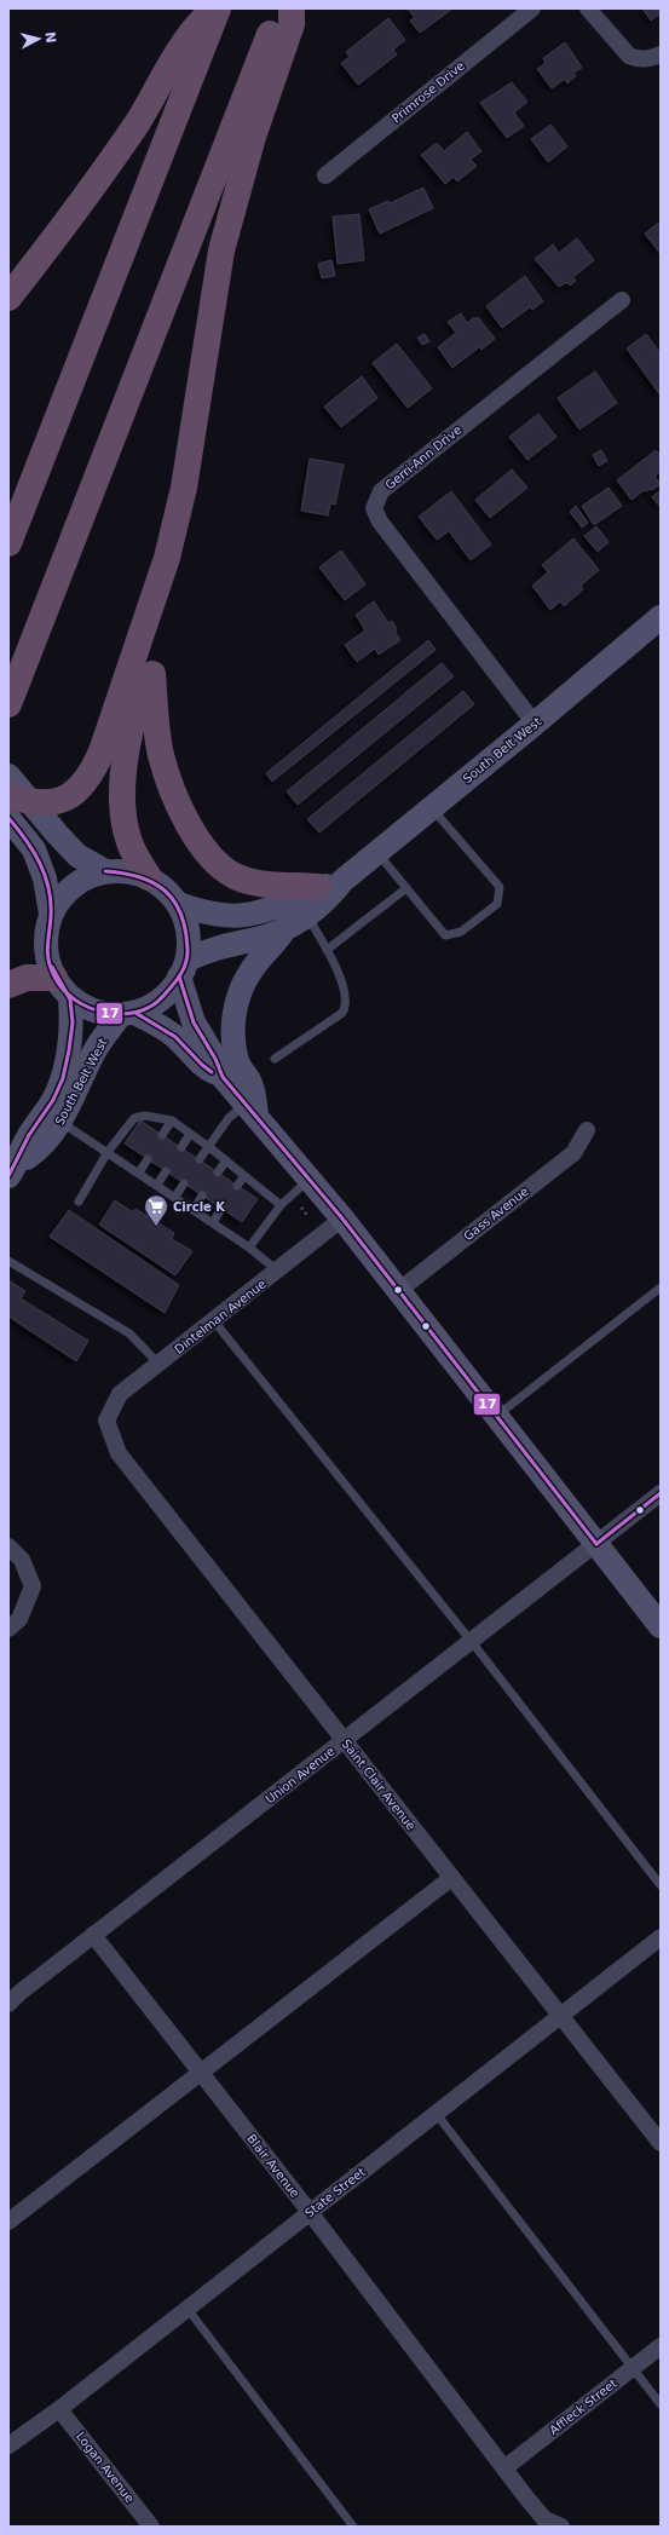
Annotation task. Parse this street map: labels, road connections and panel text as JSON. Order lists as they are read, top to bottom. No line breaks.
{"streets":{"main road":["South Belt West"],"street":["Primrose Drive","Gerri-Ann Drive","Gass Avenue","Dintelman Avenue","Union Avenue","Saint Clair Avenue","Blair Avenue","State Street","Affleck Street","Logan Avenue"]},"crossings":[["Gerri-Ann Drive","South Belt West"],["Dintelman Avenue","Saint Clair Avenue"],["Union Avenue","Saint Clair Avenue"],["Union Avenue","Blair Avenue"],["Saint Clair Avenue","State Street"],["Blair Avenue","State Street"],["Blair Avenue","Affleck Street"],["State Street","Logan Avenue"]],"places":{"supermarket":["Circle K"]},"lines":["transit line 17"],"north":"right"}
